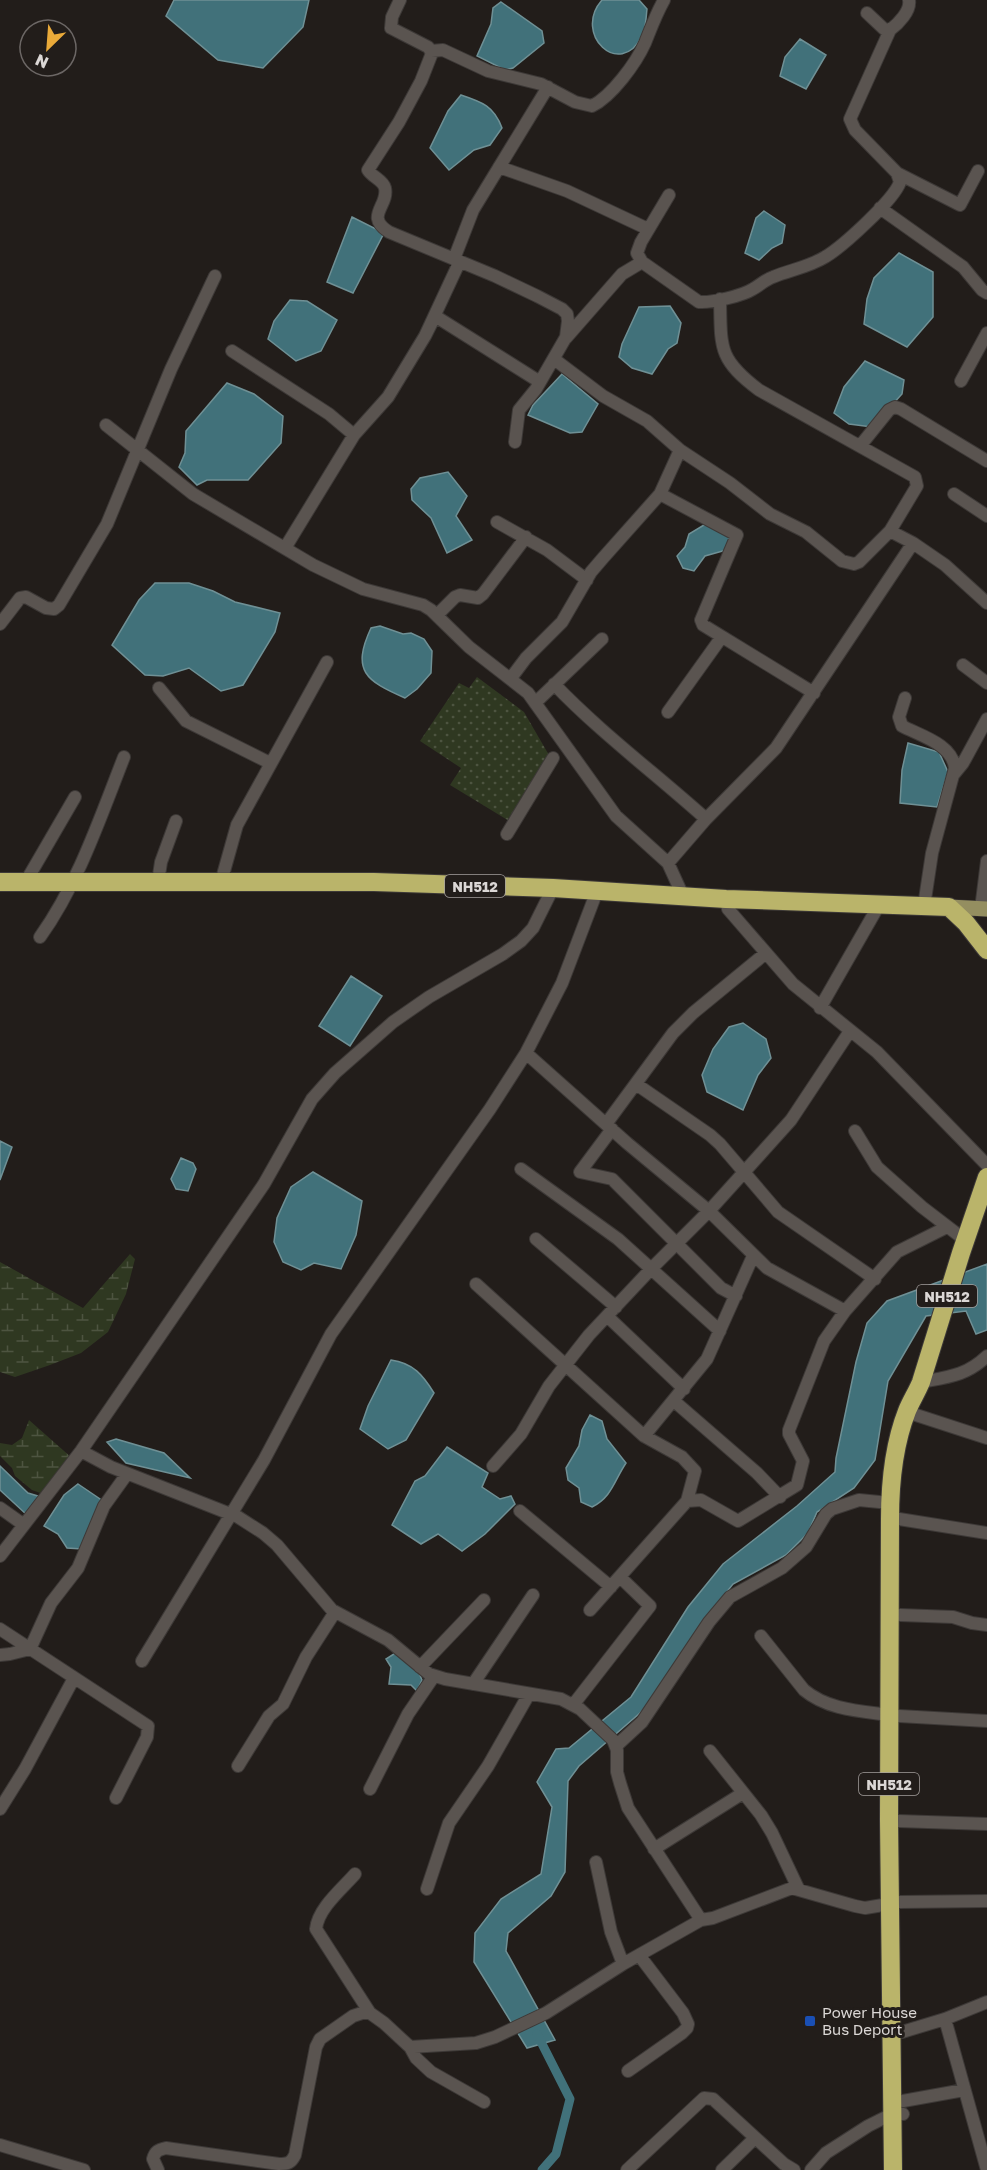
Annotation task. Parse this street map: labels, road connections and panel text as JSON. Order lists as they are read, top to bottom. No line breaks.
{"streets":{"highway":["NH512"]},"places":{"transit":["Power House Bus Deport"]},"north":"bottom left"}
